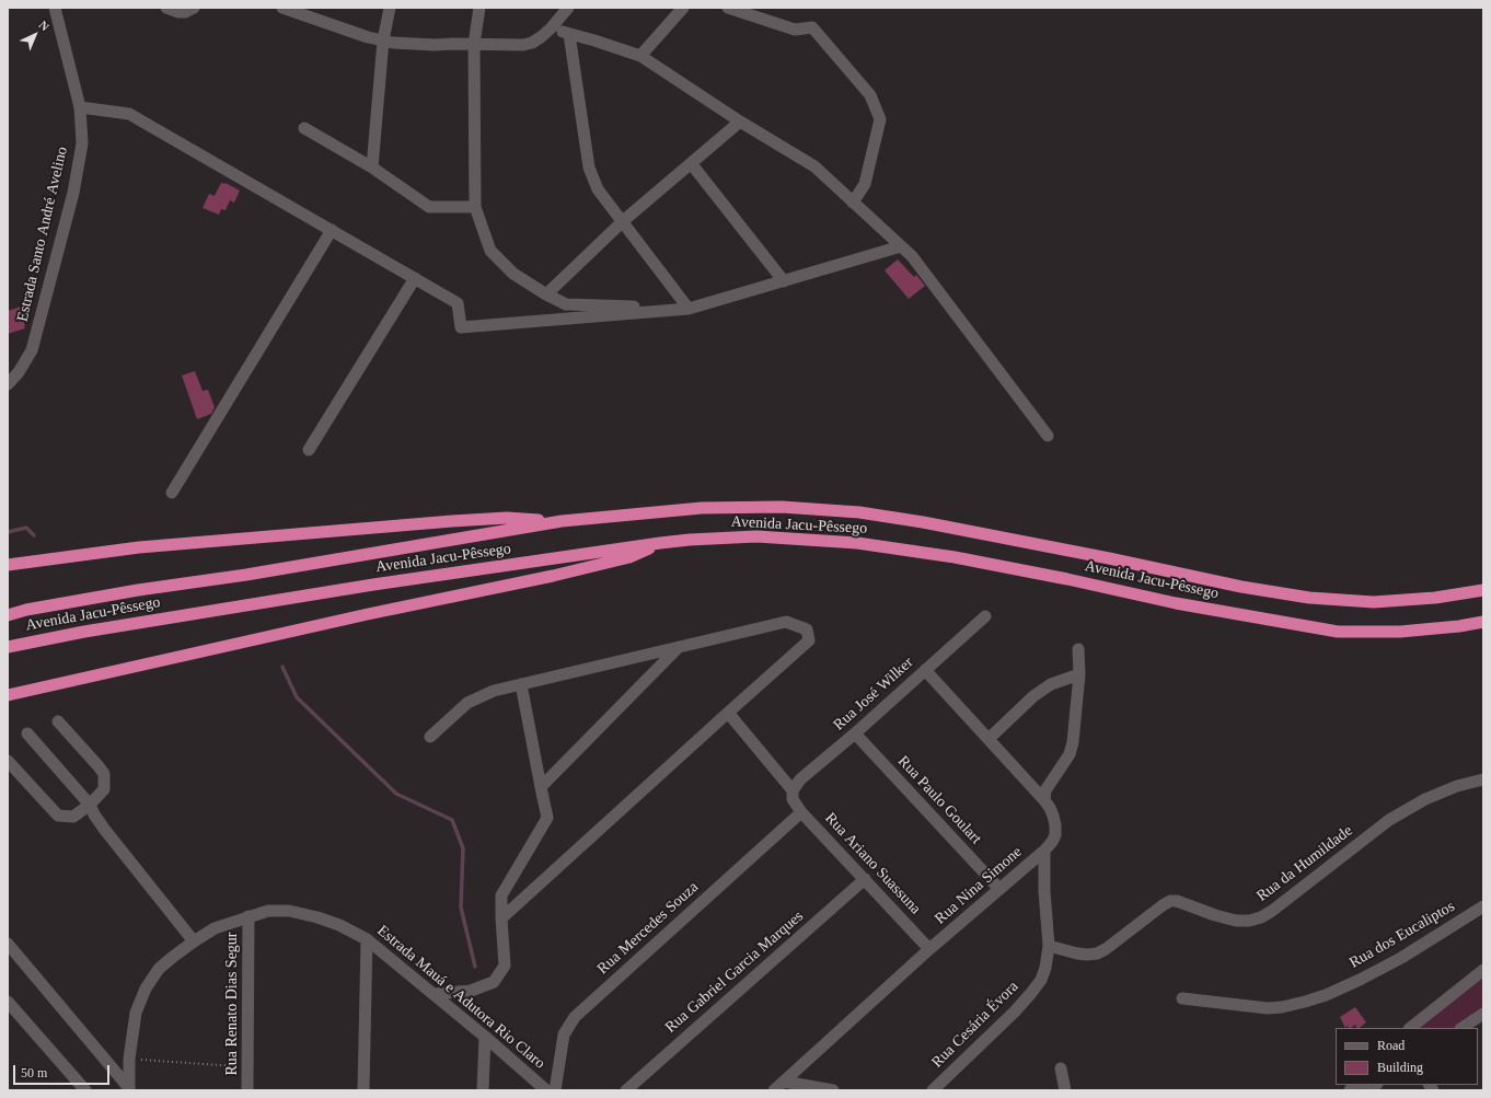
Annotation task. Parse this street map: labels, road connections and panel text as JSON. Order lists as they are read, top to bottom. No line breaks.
{"streets":{"highway":["Avenida Jacu-Pêssego"],"street":["Estrada Santo André Avelino","Rua José Wilker","Rua Paulo Goulart","Rua Ariano Suassuna","Rua da Humildade","Rua Nina Simone","Rua Mercedes Souza","Rua dos Eucaliptos","Rua Gabriel Garcia Marques","Estrada Mauá e Adutora Rio Claro","Rua Renato Dias Segur","Rua Cesária Évora"]},"crossings":[["Rua José Wilker","Rua Paulo Goulart"],["Rua José Wilker","Rua Ariano Suassuna"],["Rua José Wilker","Rua Nina Simone"],["Rua Paulo Goulart","Rua Nina Simone"],["Rua Ariano Suassuna","Rua Nina Simone"],["Rua Ariano Suassuna","Rua Mercedes Souza"],["Rua Ariano Suassuna","Rua Gabriel Garcia Marques"],["Rua da Humildade","Rua Cesária Évora"],["Rua Nina Simone","Rua Cesária Évora"],["Estrada Mauá e Adutora Rio Claro","Rua Renato Dias Segur"]],"legend":["Road","Building"],"scale_bar":"50 m","north":"top right"}
